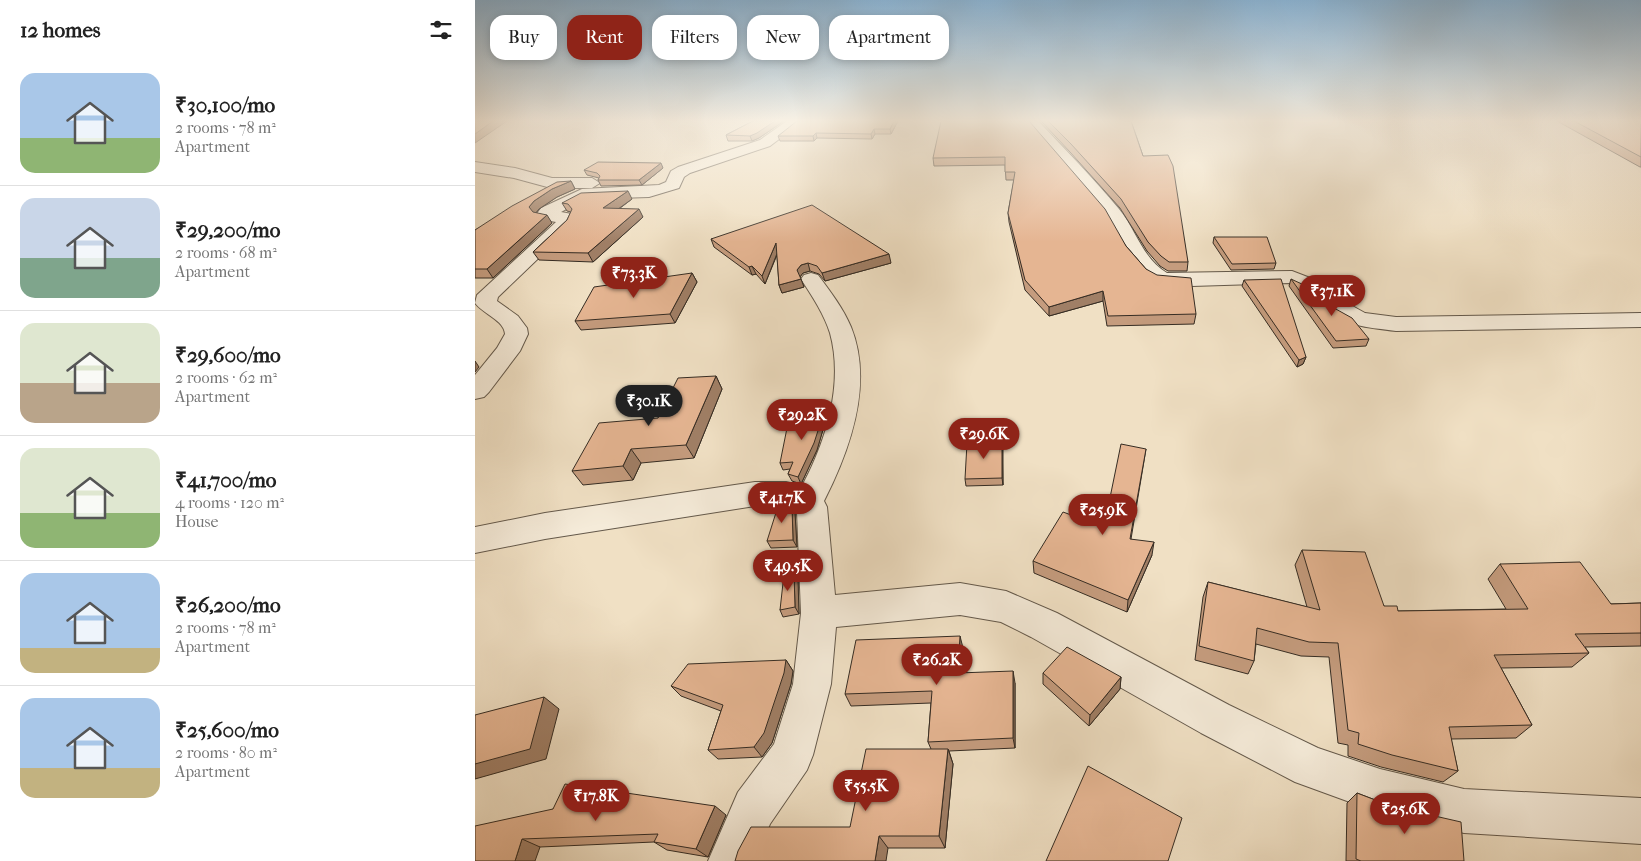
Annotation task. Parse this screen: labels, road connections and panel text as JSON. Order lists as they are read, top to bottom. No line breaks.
{"page":{"heading":"12 homes","chip":["Buy","Rent","Filters","New","Apartment"],"list":[{"name":"₹30,100/mo","note":"2 rooms · 78 m² · Apartment"},{"name":"₹29,200/mo","note":"2 rooms · 68 m² · Apartment"},{"name":"₹29,600/mo","note":"2 rooms · 62 m² · Apartment"},{"name":"₹41,700/mo","note":"4 rooms · 120 m² · House"},{"name":"₹26,200/mo","note":"2 rooms · 78 m² · Apartment"},{"name":"₹25,600/mo","note":"2 rooms · 80 m² · Apartment"}],"price":["₹73.3K","₹37.1K","₹30.1K","₹29.2K","₹29.6K","₹41.7K","₹25.9K","₹49.5K","₹26.2K","₹55.5K","₹17.8K","₹25.6K"]}}
